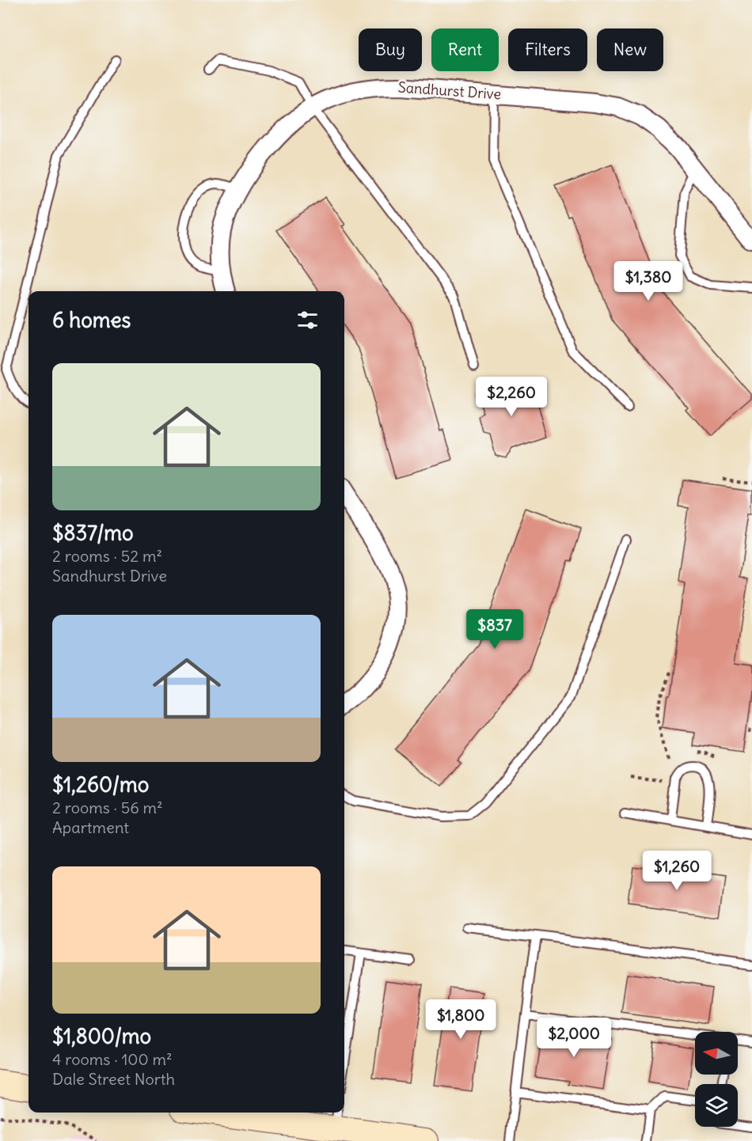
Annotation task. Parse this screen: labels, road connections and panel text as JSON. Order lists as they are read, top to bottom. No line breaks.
{"streets":{"street":["Sandhurst Drive"]},"north":"left","page":{"chip":["Buy","Rent","Filters","New"],"price":["$1,380","$2,260","$837","$1,260","$1,800","$2,000"],"heading":"6 homes","list":[{"name":"$837/mo","note":"2 rooms · 52 m² · Sandhurst Drive"},{"name":"$1,260/mo","note":"2 rooms · 56 m² · Apartment"},{"name":"$1,800/mo","note":"4 rooms · 100 m² · Dale Street North"}]}}
